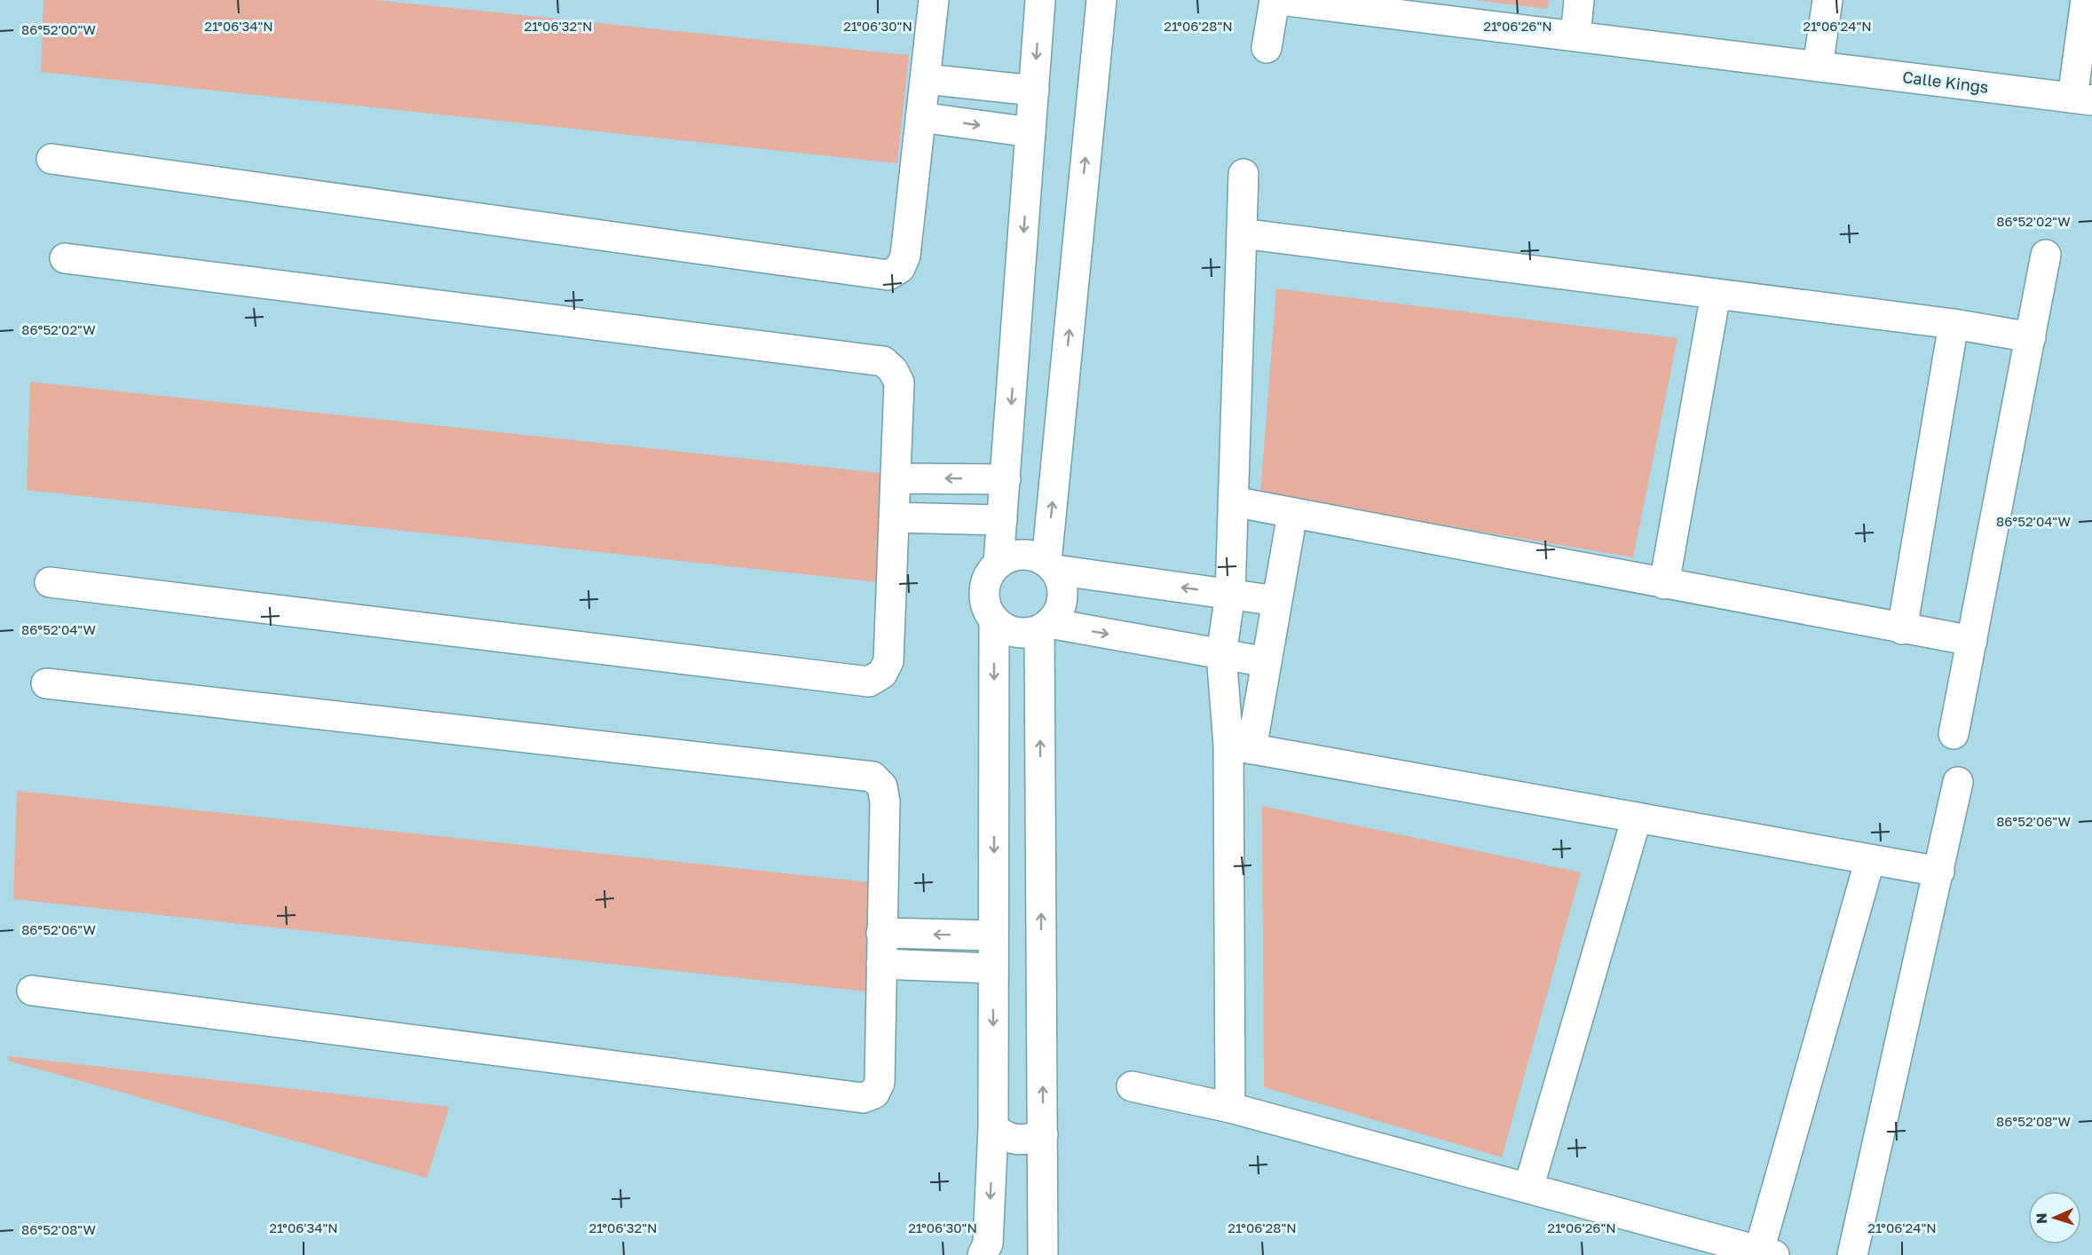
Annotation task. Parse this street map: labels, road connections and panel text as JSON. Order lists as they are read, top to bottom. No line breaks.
{"streets":{"street":["Calle Kings"]},"north":"left","coordinates":["21°06'34\"N","21°06'32\"N","21°06'30\"N","21°06'28\"N","21°06'26\"N","21°06'24\"N","86°52'00\"W","86°52'02\"W","86°52'04\"W","86°52'06\"W","86°52'08\"W"]}
